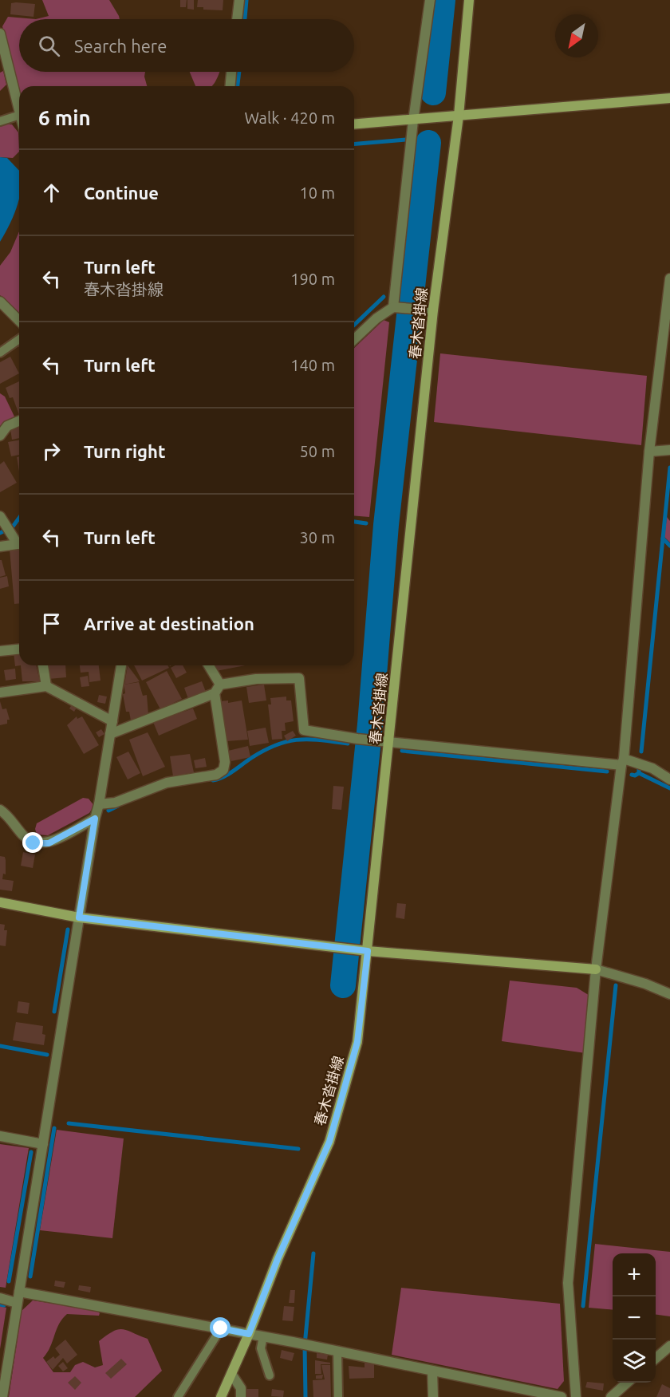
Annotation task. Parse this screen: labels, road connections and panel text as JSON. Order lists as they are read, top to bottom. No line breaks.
{"streets":{"main road":["春木沓掛線"]},"north":"bottom left","page":{"search":"Search here","heading":["6 min","Walk · 420 m"],"list":[["Continue","10 m"],["Turn left","春木沓掛線","190 m"],["Turn left","140 m"],["Turn right","50 m"],["Turn left","30 m"],"Arrive at destination"],"map_buttons":["+","−"]}}
